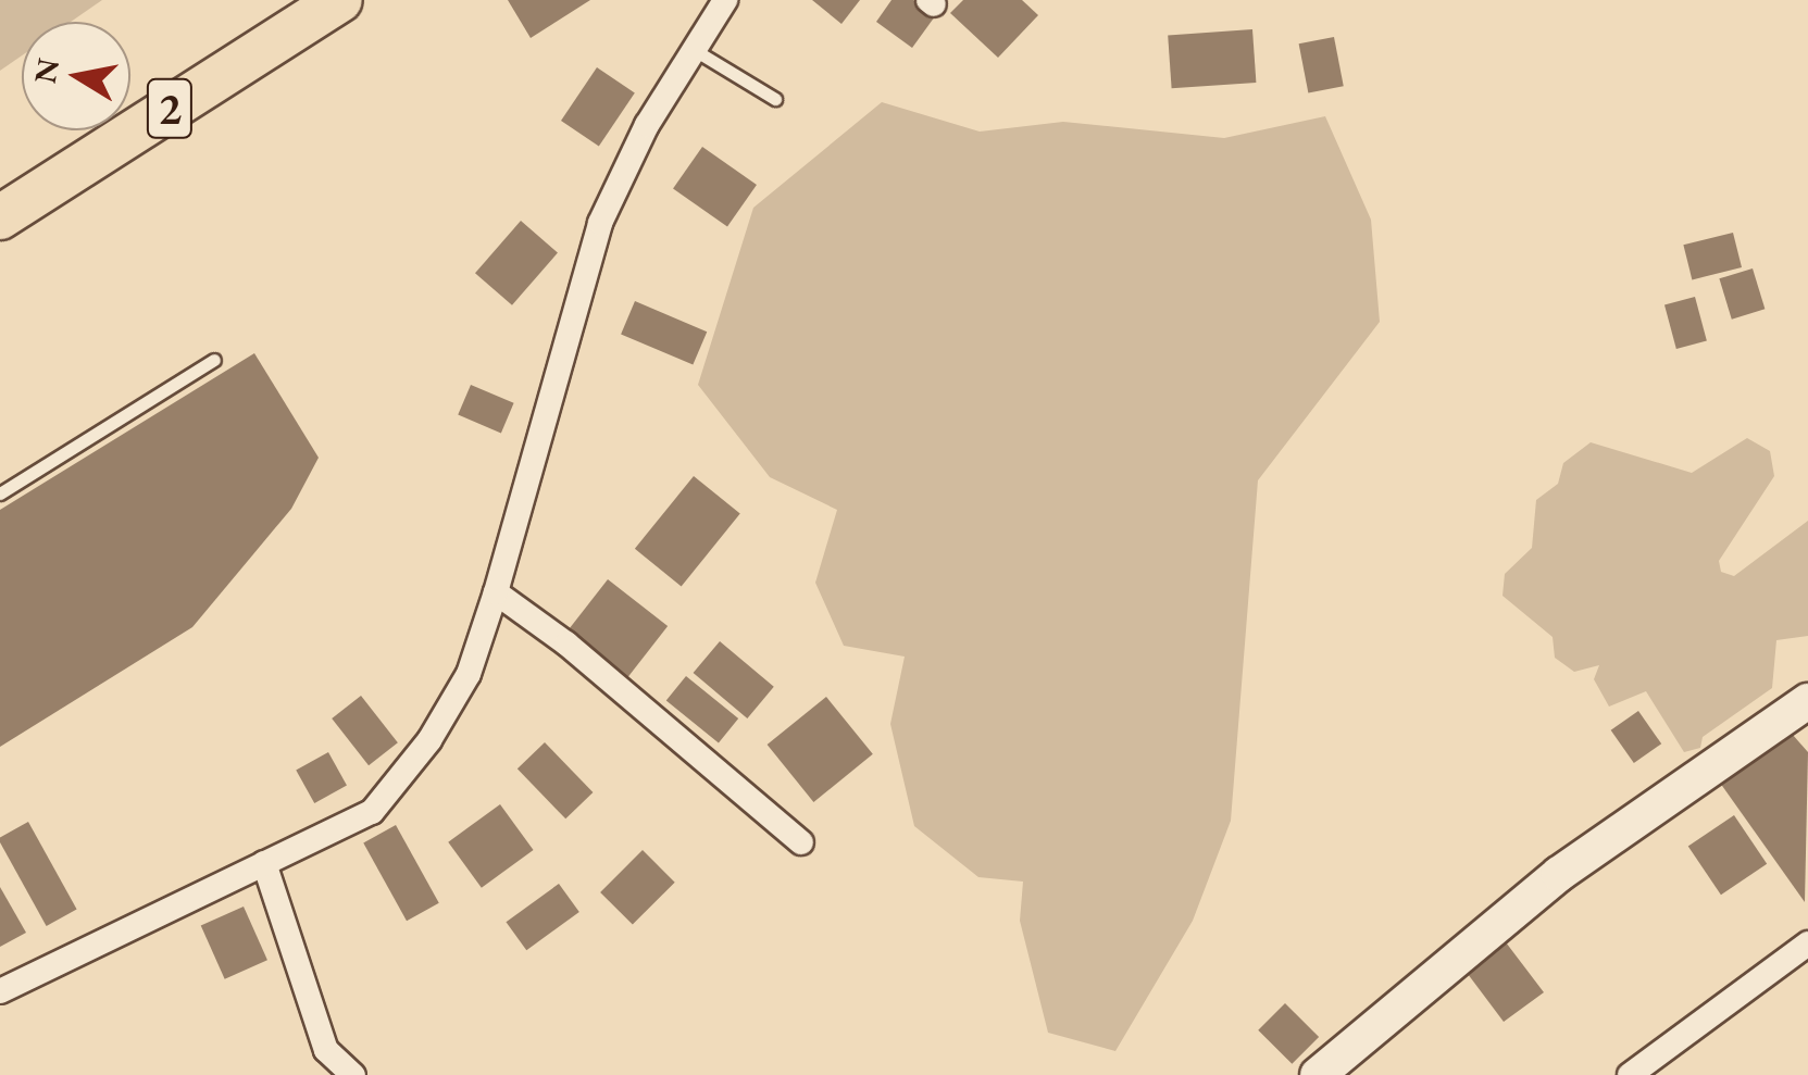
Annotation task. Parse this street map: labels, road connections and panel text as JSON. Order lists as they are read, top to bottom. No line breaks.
{"streets":{"highway":["2"]},"north":"left"}
